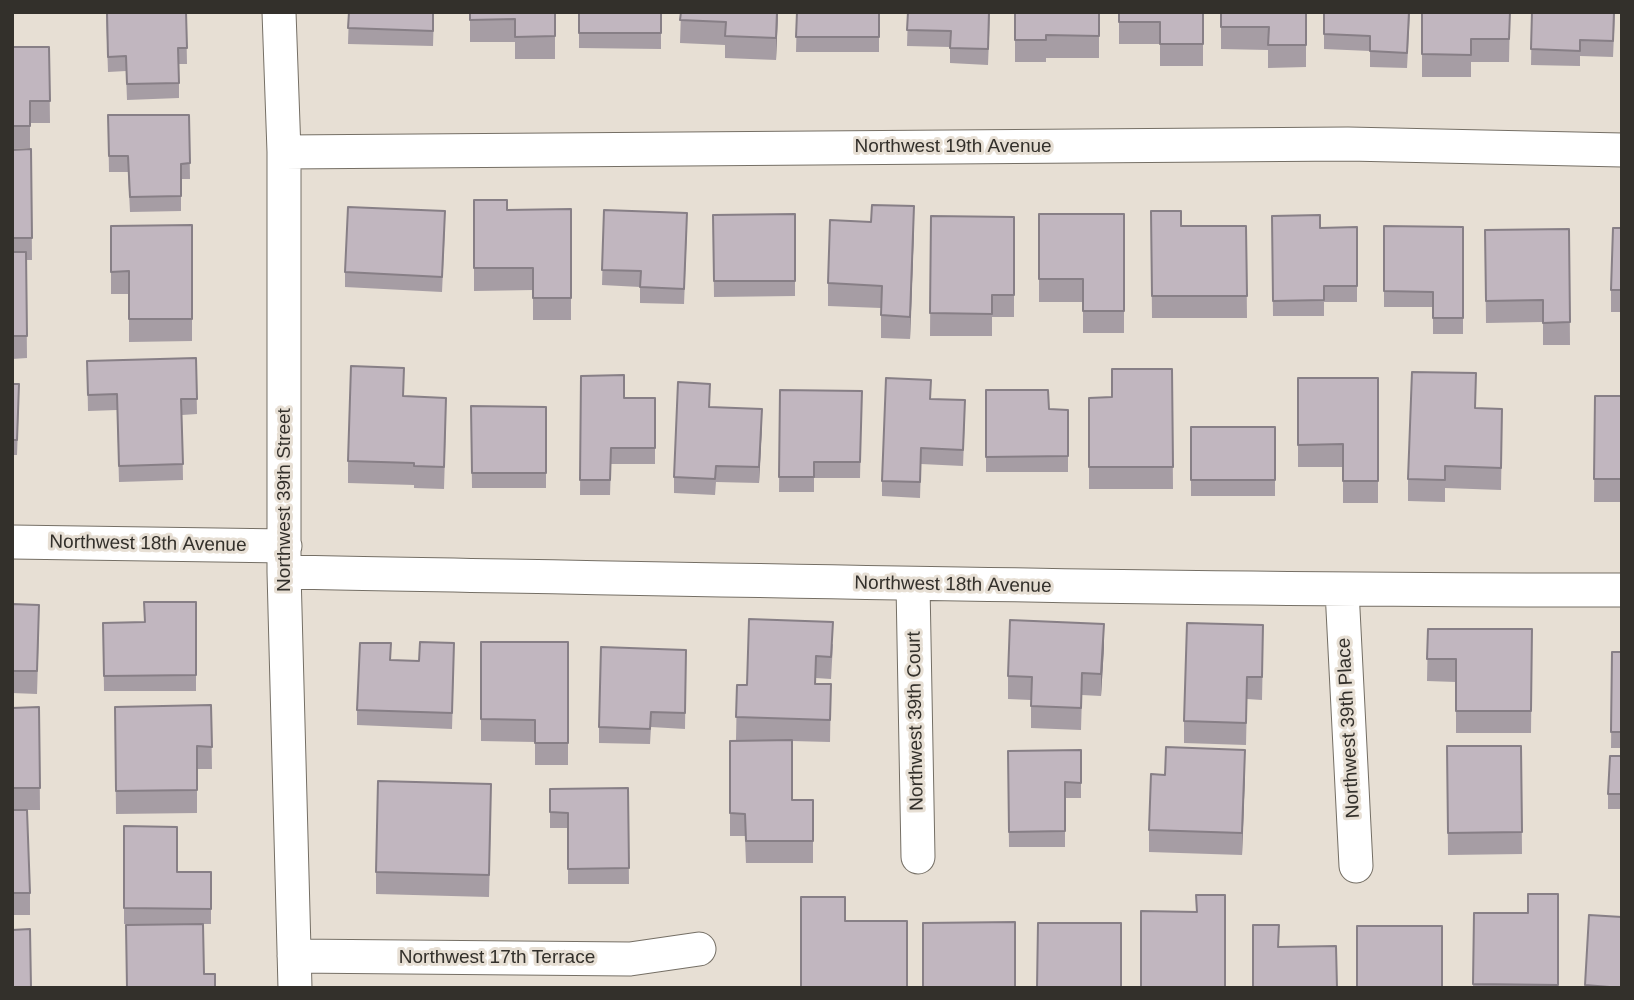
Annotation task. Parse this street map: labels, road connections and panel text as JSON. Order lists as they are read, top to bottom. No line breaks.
{"streets":{"street":["Northwest 19th Avenue","Northwest 39th Street","Northwest 18th Avenue","Northwest 39th Court","Northwest 39th Place","Northwest 17th Terrace"]},"crossings":[["Northwest 19th Avenue","Northwest 39th Street"],["Northwest 39th Street","Northwest 18th Avenue"],["Northwest 39th Street","Northwest 17th Terrace"],["Northwest 18th Avenue","Northwest 39th Court"],["Northwest 18th Avenue","Northwest 39th Place"]]}
